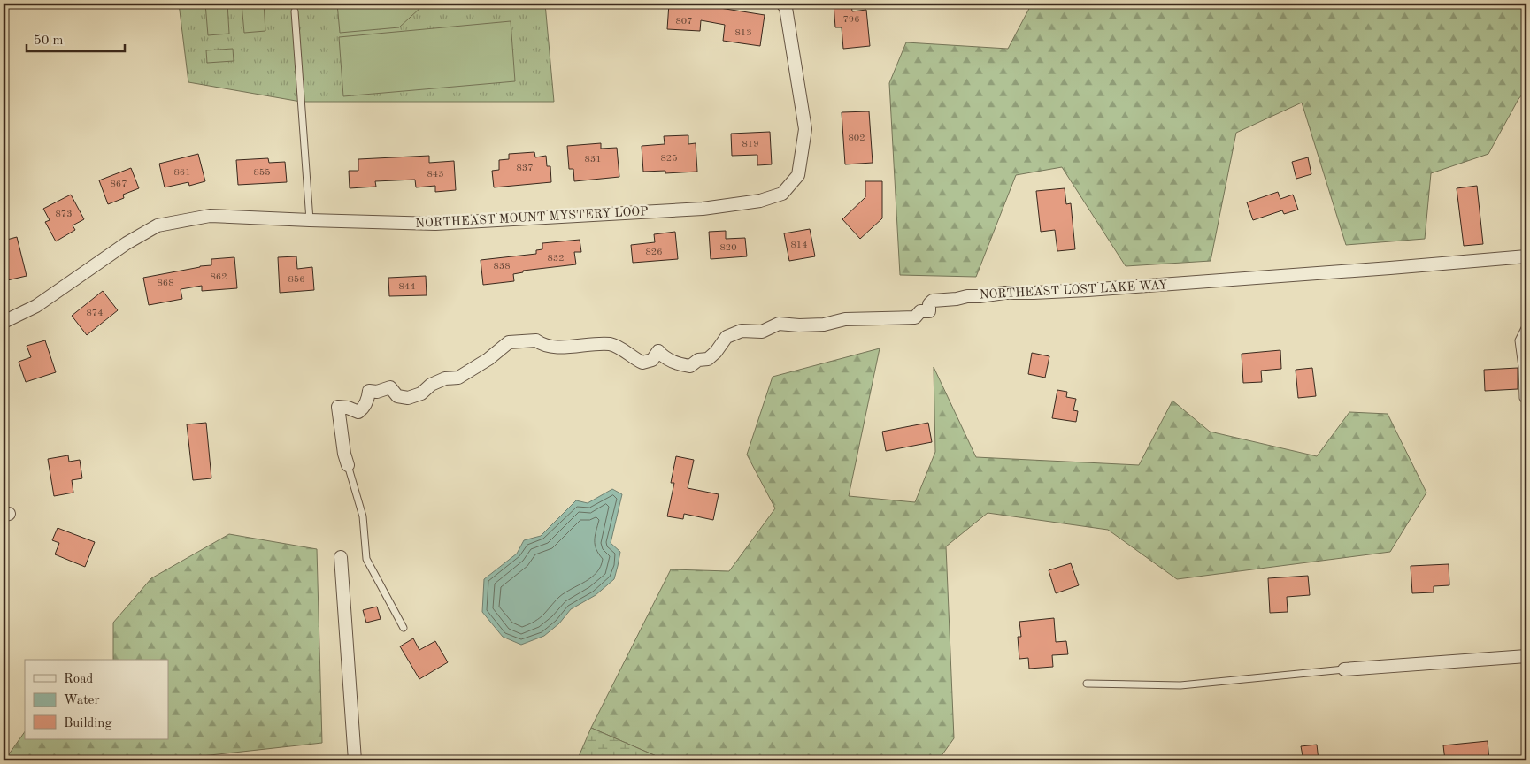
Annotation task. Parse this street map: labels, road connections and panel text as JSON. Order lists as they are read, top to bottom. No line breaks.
{"streets":{"street":["NORTHEAST MOUNT MYSTERY LOOP","NORTHEAST LOST LAKE WAY"]},"house_numbers":["796","807","813","802","819","825","831","837","861","855","843","867","873","814","820","826","832","838","862","856","868","844","874"],"legend":["Road","Water","Building"],"scale_bar":"50 m"}
